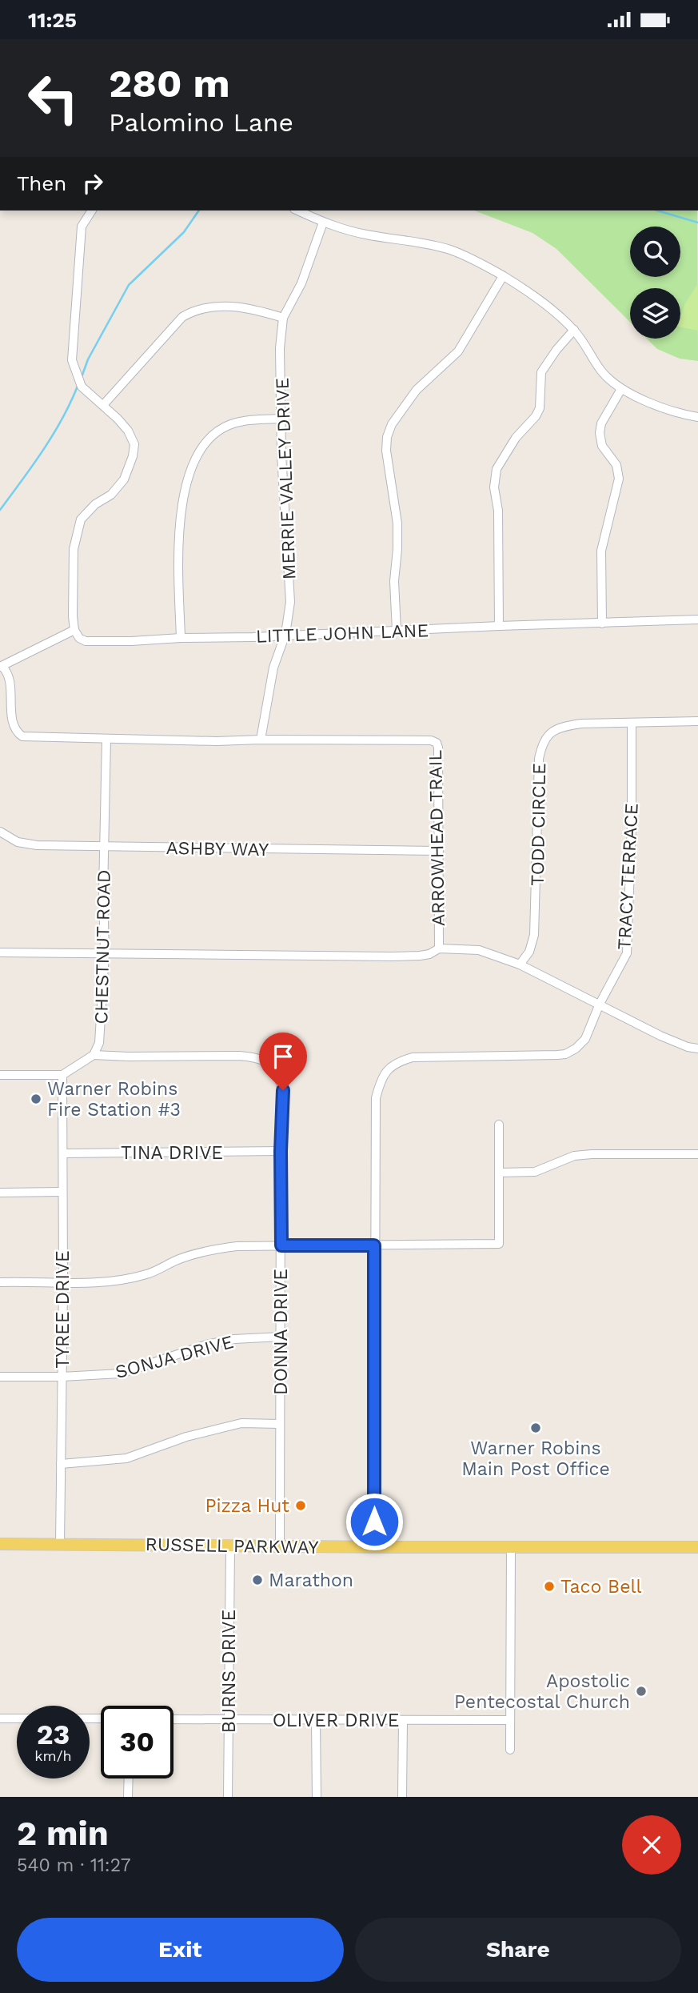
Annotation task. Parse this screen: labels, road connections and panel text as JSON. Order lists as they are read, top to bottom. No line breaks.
{"streets":{"main road":["RUSSELL PARKWAY"],"street":["MERRIE VALLEY DRIVE","LITTLE JOHN LANE","TODD CIRCLE","ARROWHEAD TRAIL","ASHBY WAY","TRACY TERRACE","CHESTNUT ROAD","TINA DRIVE","TYREE DRIVE","DONNA DRIVE","SONJA DRIVE","BURNS DRIVE","OLIVER DRIVE"]},"crossings":[["MERRIE VALLEY DRIVE","LITTLE JOHN LANE"],["MERRIE VALLEY DRIVE","ARROWHEAD TRAIL"],["TODD CIRCLE","TRACY TERRACE"],["ARROWHEAD TRAIL","ASHBY WAY"],["ARROWHEAD TRAIL","CHESTNUT ROAD"],["ASHBY WAY","CHESTNUT ROAD"],["TRACY TERRACE","RUSSELL PARKWAY"],["CHESTNUT ROAD","DONNA DRIVE"],["TINA DRIVE","TYREE DRIVE"],["TINA DRIVE","DONNA DRIVE"],["TYREE DRIVE","SONJA DRIVE"],["TYREE DRIVE","RUSSELL PARKWAY"],["DONNA DRIVE","SONJA DRIVE"],["DONNA DRIVE","RUSSELL PARKWAY"],["RUSSELL PARKWAY","BURNS DRIVE"],["BURNS DRIVE","OLIVER DRIVE"]],"places":["Warner Robins Fire Station #3","Warner Robins Main Post Office","Pizza Hut","Marathon","Taco Bell","Apostolic Pentecostal Church"],"page":{"status":"11:25","turn":["280 m","Palomino Lane"],"then":"Then","speed":"23 km/h","limit":"30","heading":["2 min","540 m · 11:27"],"buttons":["Exit","Share"]}}
